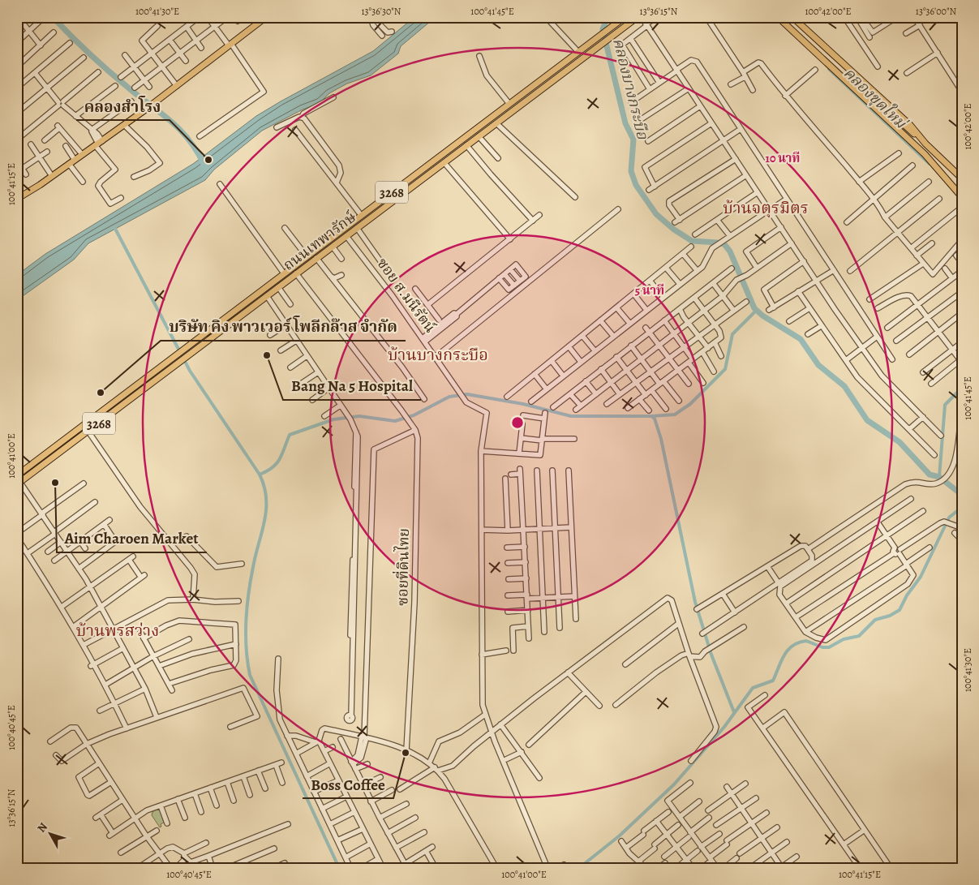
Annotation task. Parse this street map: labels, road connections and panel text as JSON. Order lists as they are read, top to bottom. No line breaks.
{"streets":{"main road":["3268","ถนนเทพารักษ์"],"street":["ซอย ส.มนีรัตน์","ซอยที่ดินไทย"]},"crossings":[["ถนนเทพารักษ์","ซอย ส.มนีรัตน์"]],"districts":["บ้านจตุรมิตร","บ้านบางกระบือ","บ้านพรสว่าง"],"water":["คลองบางกระบือ","คลองขุดใหม่"],"places":["คลองสำโรง","Bang Na 5 Hospital","บริษัท คิง พาวเวอร์ โพลีกล๊าส จำกัด","Aim Charoen Market","Boss Coffee"],"north":"top left","coordinates":["100°41'30\"E","13°36'30\"N","100°41'45\"E","13°36'15\"N","100°42'00\"E","13°36'00\"N","100°41'15\"E","100°41'00\"E","100°40'45\"E"],"rings":["10 นาที","5 นาที"]}
